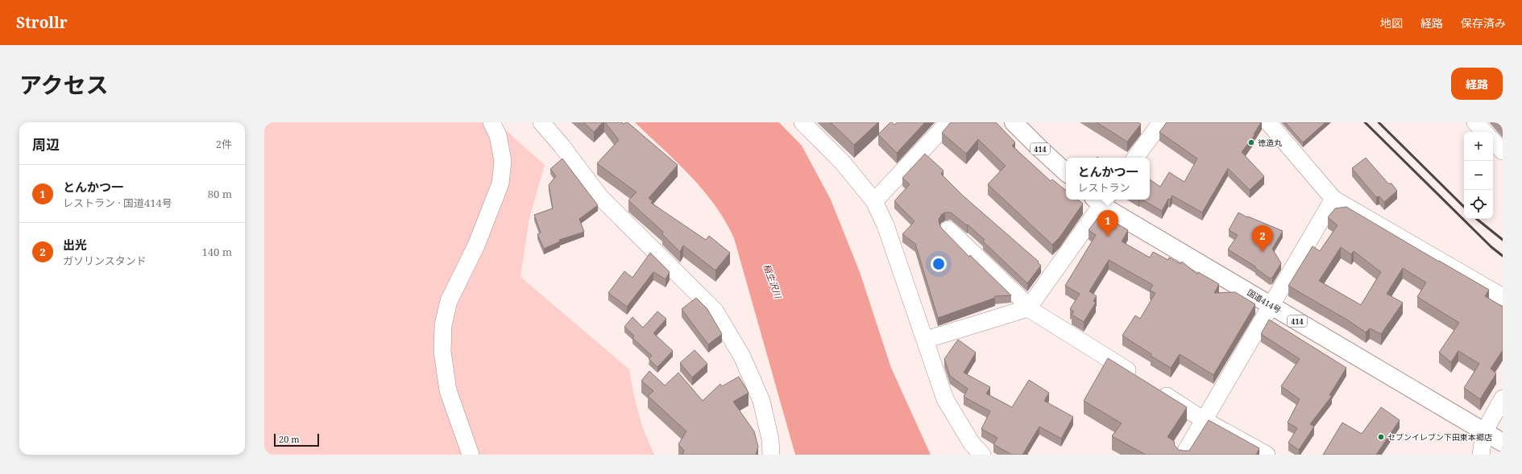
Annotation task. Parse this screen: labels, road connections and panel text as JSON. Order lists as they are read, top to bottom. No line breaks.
{"streets":{"highway":["414","国道414号"]},"water":["稲生沢川"],"places":["徳造丸","セブンイレブン下田東本郷店"],"scale_bar":"20 m","page":{"header":"Strollr","nav":["地図","経路","保存済み"],"title":"アクセス","buttons":"経路","heading":["周辺","2件"],"map_buttons":["+","−"],"popup":["とんかつ一","レストラン"],"list":[{"mark":"1","name":"とんかつ一","note":"レストラン · 国道414号","value":"80 m"},{"mark":"2","name":"出光","note":"ガソリンスタンド","value":"140 m"}],"pins":["1","2"],"scale":"20 m"}}
